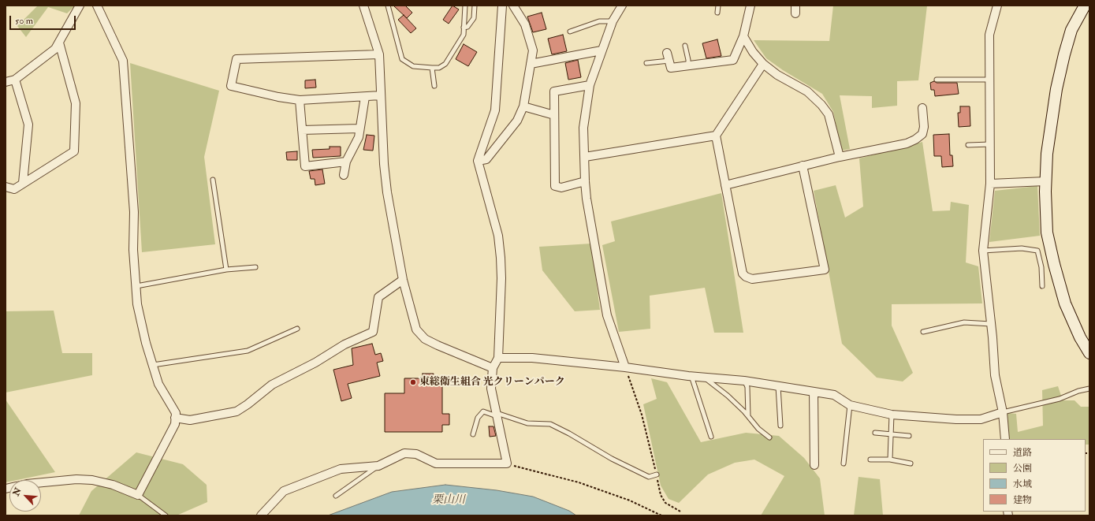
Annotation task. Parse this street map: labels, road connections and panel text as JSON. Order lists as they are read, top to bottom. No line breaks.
{"water":["栗山川"],"places":["東総衛生組合 光クリーンパーク"],"legend":["道路","公園","水域","建物"],"scale_bar":"50 m","north":"top left"}
